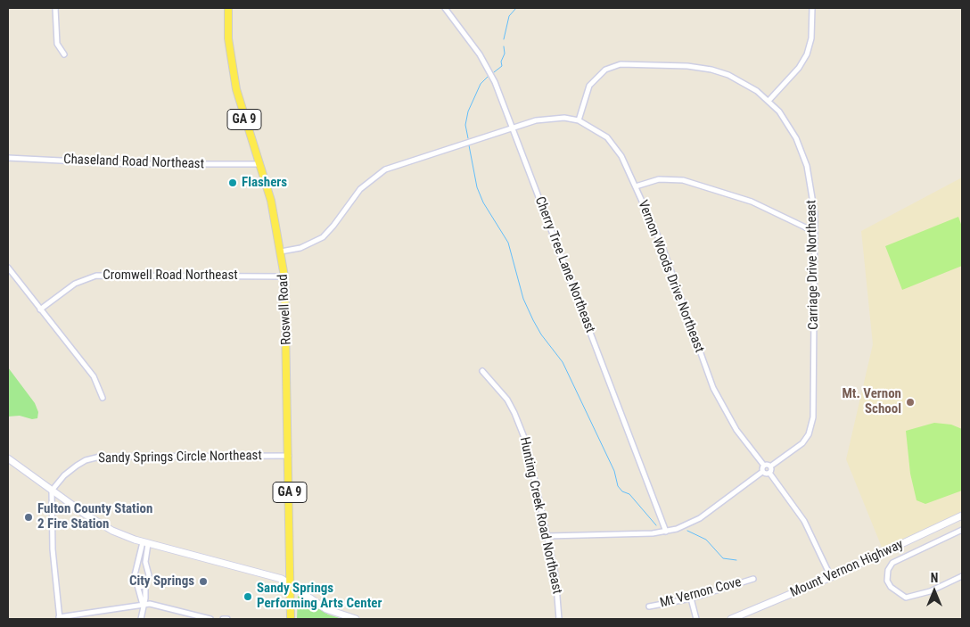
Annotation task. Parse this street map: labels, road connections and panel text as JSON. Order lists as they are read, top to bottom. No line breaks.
{"streets":{"main road":["GA 9","Roswell Road","Mount Vernon Highway"],"street":["Chaseland Road Northeast","Cherry Tree Lane Northeast","Carriage Drive Northeast","Cromwell Road Northeast","Vernon Woods Drive Northeast","Sandy Springs Circle Northeast","Hunting Creek Road Northeast","Mt Vernon Cove"]},"crossings":[["Chaseland Road Northeast","Roswell Road"],["Cherry Tree Lane Northeast","Vernon Woods Drive Northeast"],["Carriage Drive Northeast","Vernon Woods Drive Northeast"],["Cromwell Road Northeast","Roswell Road"],["Vernon Woods Drive Northeast","Roswell Road"],["Roswell Road","Sandy Springs Circle Northeast"]],"places":["Flashers","Mt. Vernon School","Fulton County Station 2 Fire Station","City Springs","Sandy Springs Performing Arts Center"],"north":"top"}
